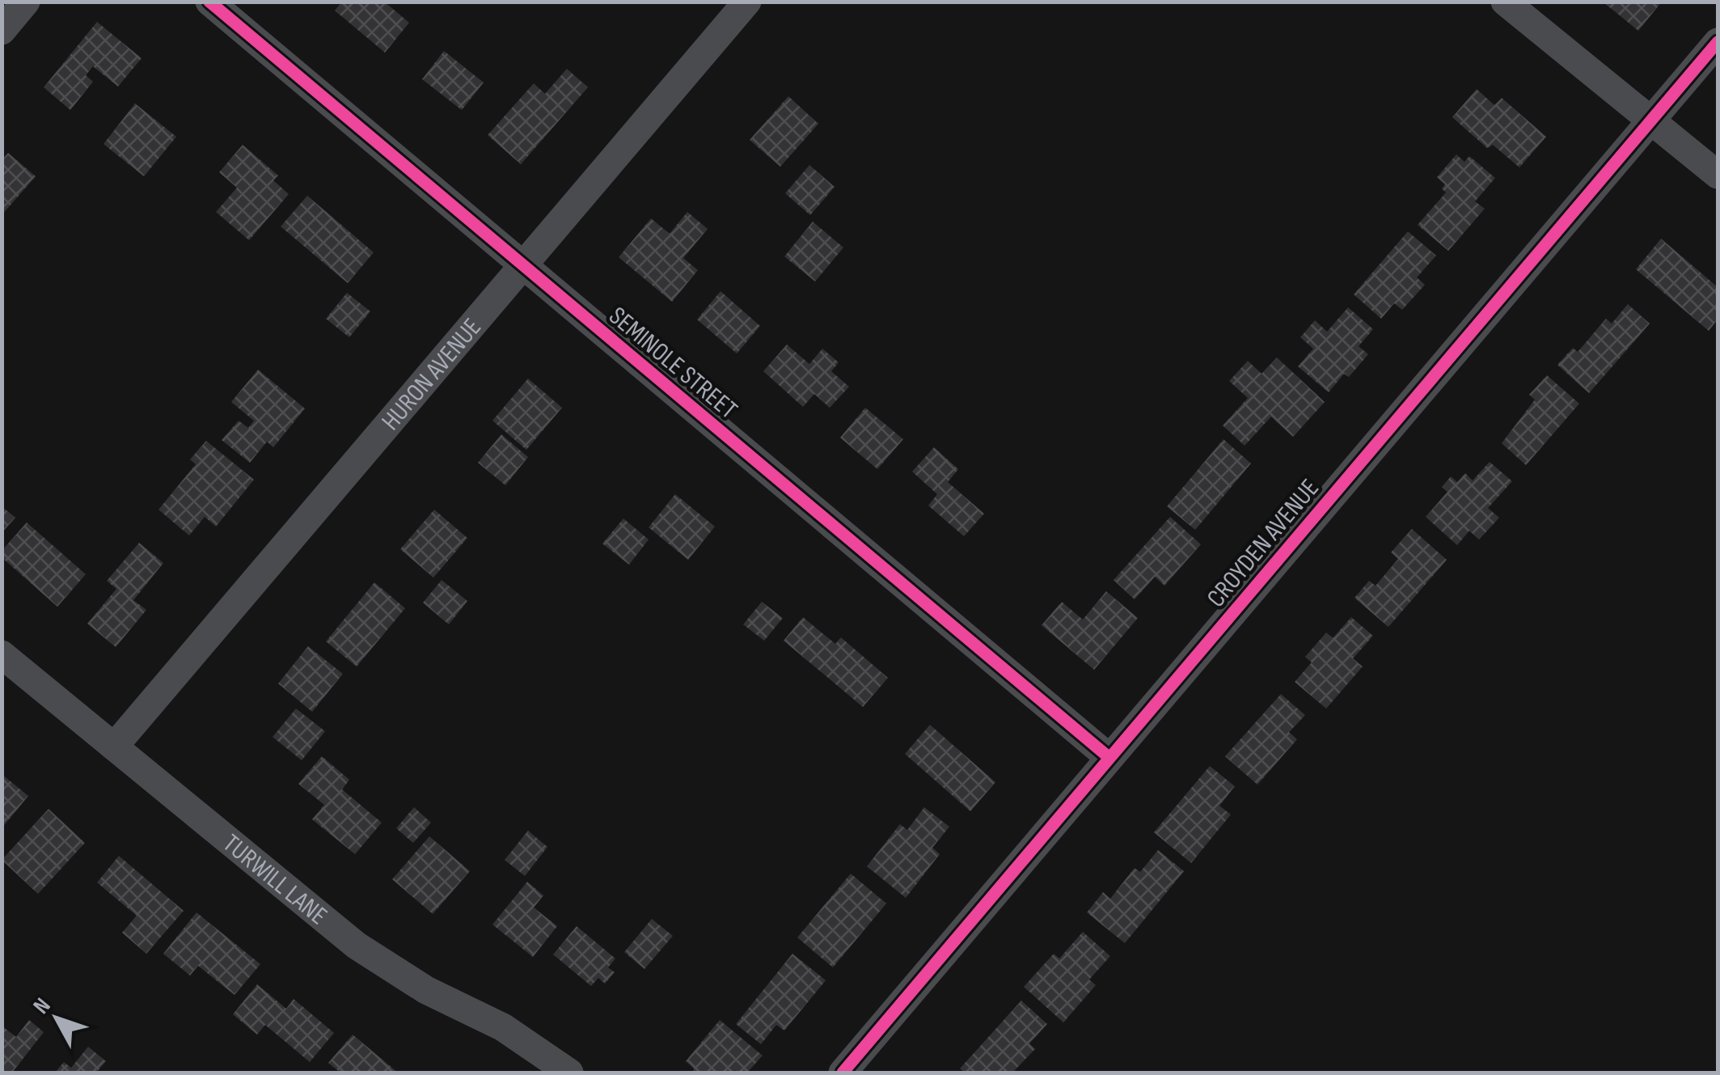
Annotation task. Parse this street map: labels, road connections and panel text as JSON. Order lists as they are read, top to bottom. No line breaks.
{"streets":{"street":["SEMINOLE STREET","HURON AVENUE","CROYDEN AVENUE","TURWILL LANE"]},"crossings":[["SEMINOLE STREET","HURON AVENUE"],["SEMINOLE STREET","CROYDEN AVENUE"],["HURON AVENUE","TURWILL LANE"]],"north":"top left"}
